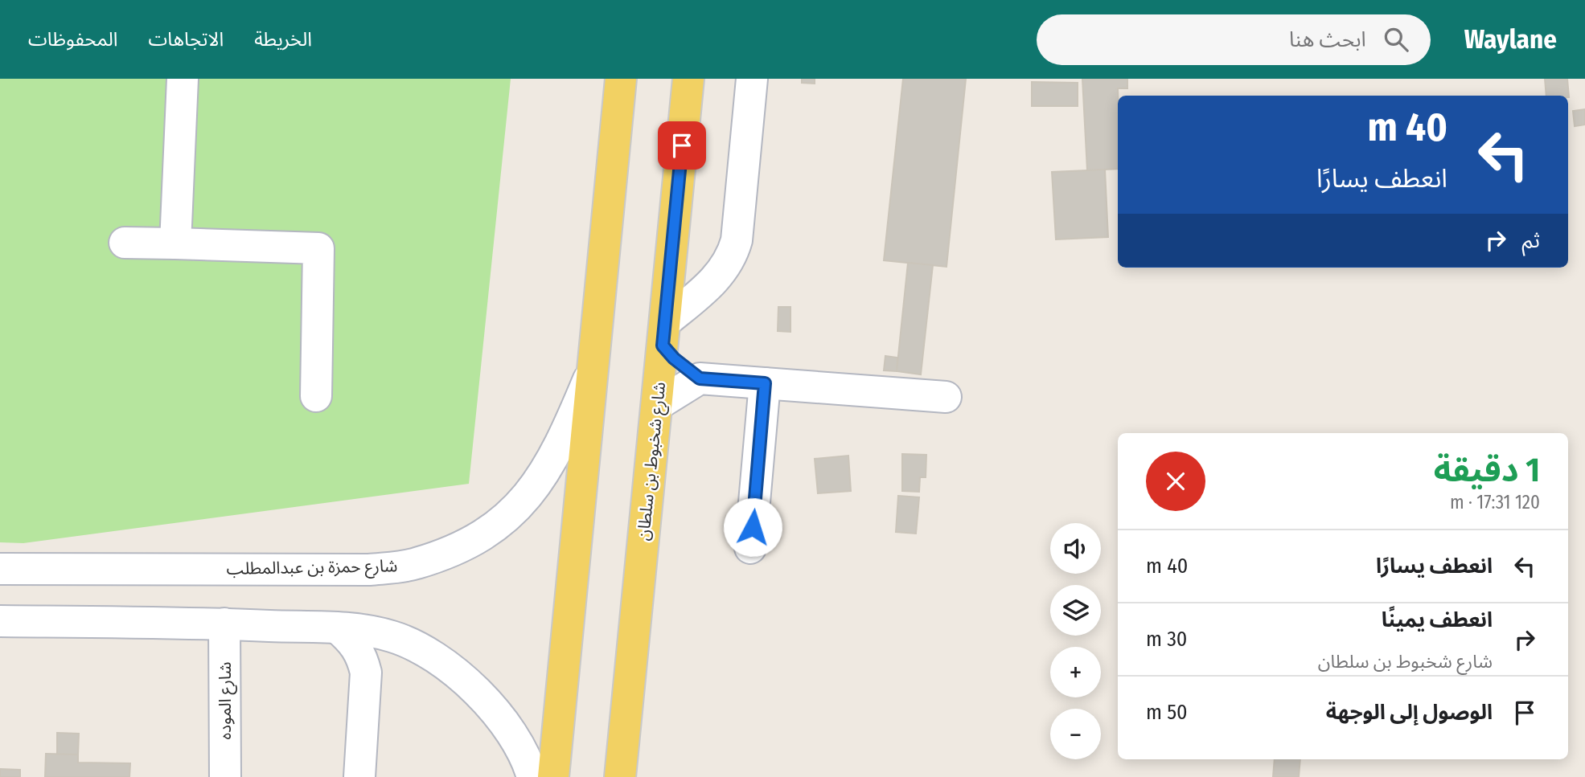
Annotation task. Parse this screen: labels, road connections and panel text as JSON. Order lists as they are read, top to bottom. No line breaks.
{"streets":{"main road":["شارع شخبوط بن سلطان"],"street":["شارع حمزة بن عبدالمطلب","شارع الموده"]},"page":{"header":"Waylane","search":"ابحث هنا","nav":["الخريطة","الاتجاهات","المحفوظات"],"turn":["40 m","انعطف يسارًا"],"then":"ثم","heading":["1 دقيقة","120 m · 17:31"],"map_buttons":["+","−"],"list":[{"name":"انعطف يسارًا","value":"40 m"},{"name":"انعطف يمينًا","note":"شارع شخبوط بن سلطان","value":"30 m"},{"name":"الوصول إلى الوجهة","value":"50 m"}]}}
